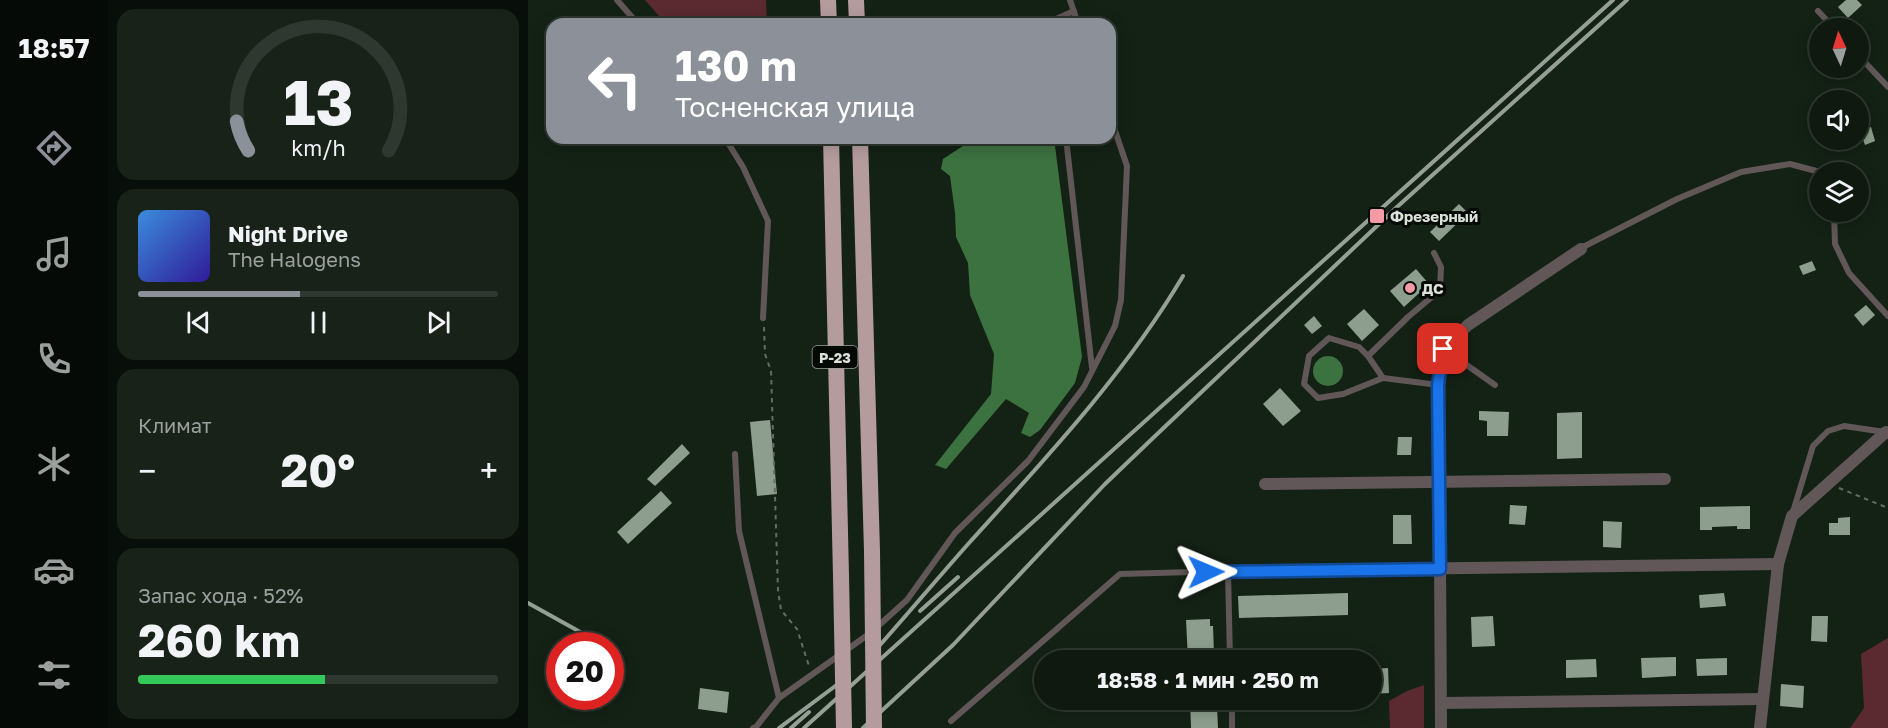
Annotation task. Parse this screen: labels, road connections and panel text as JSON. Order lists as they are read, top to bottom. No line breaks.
{"streets":{"highway":["Р-23"]},"places":{"transit":["Фрезерный"],"other":["ДС"]},"north":"top","page":{"tabs":"18:57","turn":["130 m","Тосненская улица"],"song":["Night Drive","The Halogens"],"tile":["Климат",["Запас хода · 52%","260 km"]],"heat":["−","20°","+"],"limit":"20","trip":"18:58 · 1 мин · 250 m","gauge":["13","km/h"]}}
